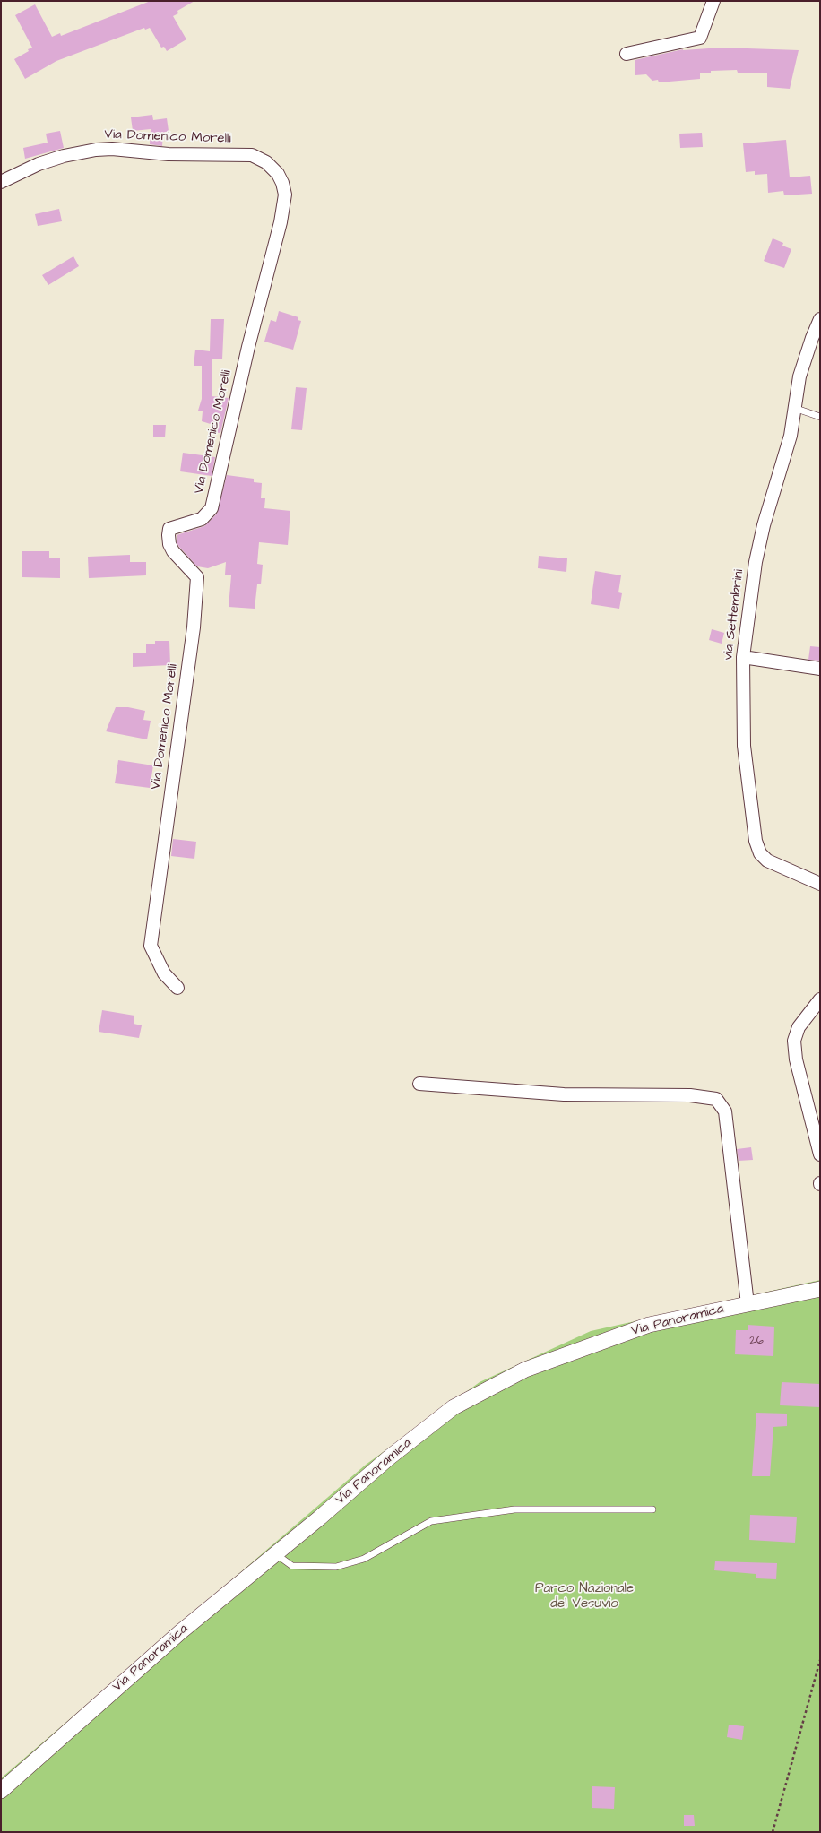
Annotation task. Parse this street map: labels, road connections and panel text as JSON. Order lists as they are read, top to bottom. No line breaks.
{"streets":{"street":["Via Domenico Morelli","via Settembrini","Via Panoramica"]},"parks":["Parco Nazionale del Vesuvio"],"house_numbers":["26"]}
